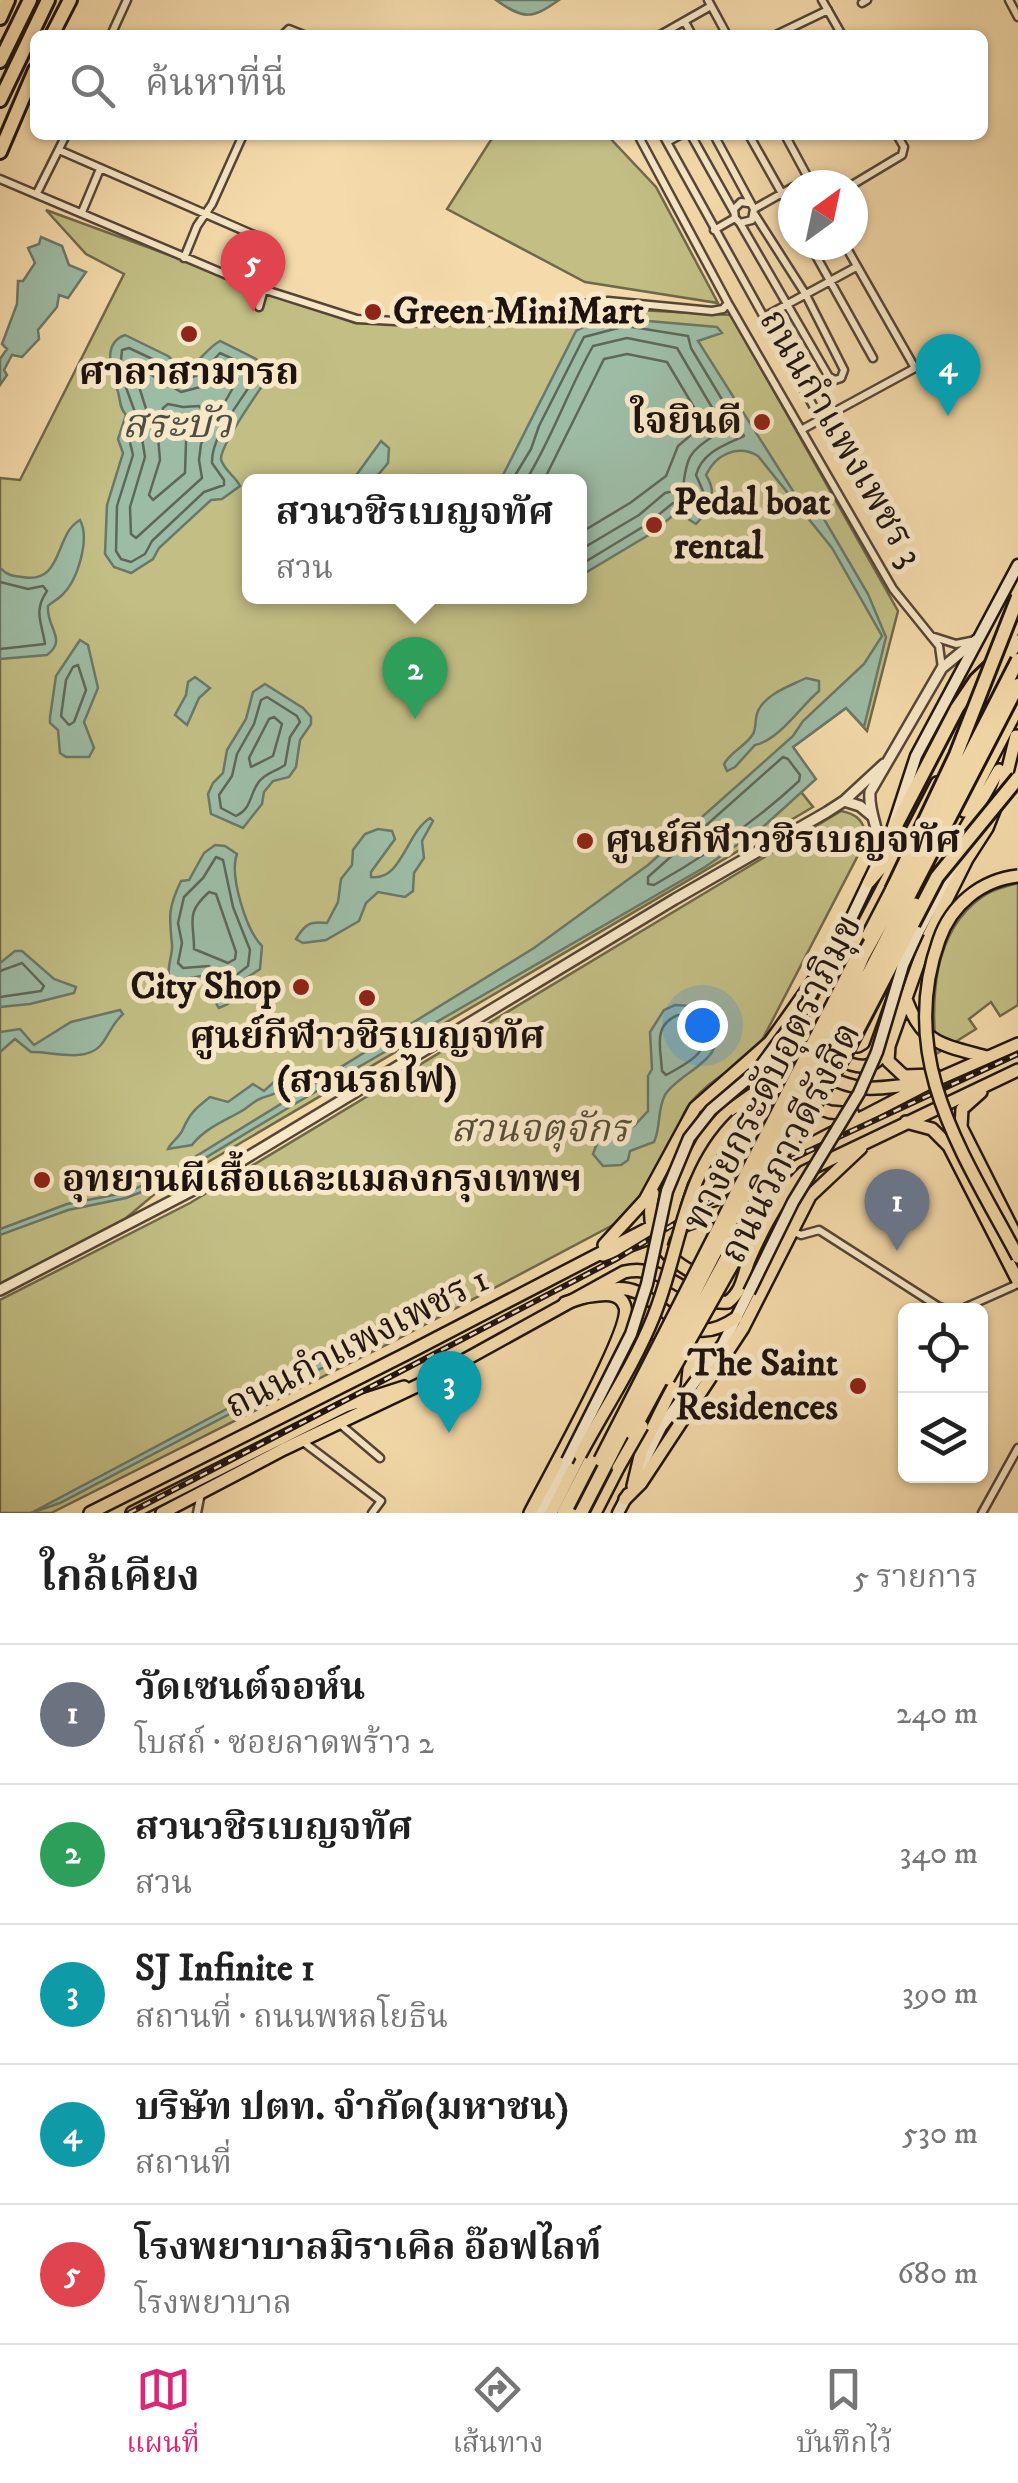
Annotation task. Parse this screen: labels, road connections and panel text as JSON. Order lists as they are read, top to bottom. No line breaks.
{"streets":{"highway":["ทางยกระดับอุตราภิมุข"],"main road":["ถนนวิภาวดีรังสิต","ถนนกำแพงเพชร 1"],"street":["ถนนกำแพงเพชร 3"]},"crossings":[["ทางยกระดับอุตราภิมุข","ถนนวิภาวดีรังสิต"]],"water":["สระบัว"],"parks":["สวนจตุจักร"],"places":["Green MiniMart","ศาลาสามารถ","ใจยินดี","Pedal boat rental","ศูนย์กีฬาวชิรเบญจทัศ","City Shop","ศูนย์กีฬาวชิรเบญจทัศ (สวนรถไฟ)","อุทยานผีเสื้อและแมลงกรุงเทพฯ","The Saint Residences"],"north":"top right","page":{"search":"ค้นหาที่นี่","pins":["5","4","2","1","3"],"popup":["สวนวชิรเบญจทัศ","สวน"],"heading":["ใกล้เคียง","5 รายการ"],"list":[{"mark":"1","name":"วัดเซนต์จอห์น","note":"โบสถ์ · ซอยลาดพร้าว 2","value":"240 m"},{"mark":"2","name":"สวนวชิรเบญจทัศ","note":"สวน","value":"340 m"},{"mark":"3","name":"SJ Infinite 1","note":"สถานที่ · ถนนพหลโยธิน","value":"390 m"},{"mark":"4","name":"บริษัท ปตท. จำกัด(มหาชน)","note":"สถานที่","value":"530 m"},{"mark":"5","name":"โรงพยาบาลมิราเคิล อ๊อฟไลท์","note":"โรงพยาบาล","value":"680 m"}],"nav":["แผนที่","เส้นทาง","บันทึกไว้"]}}
